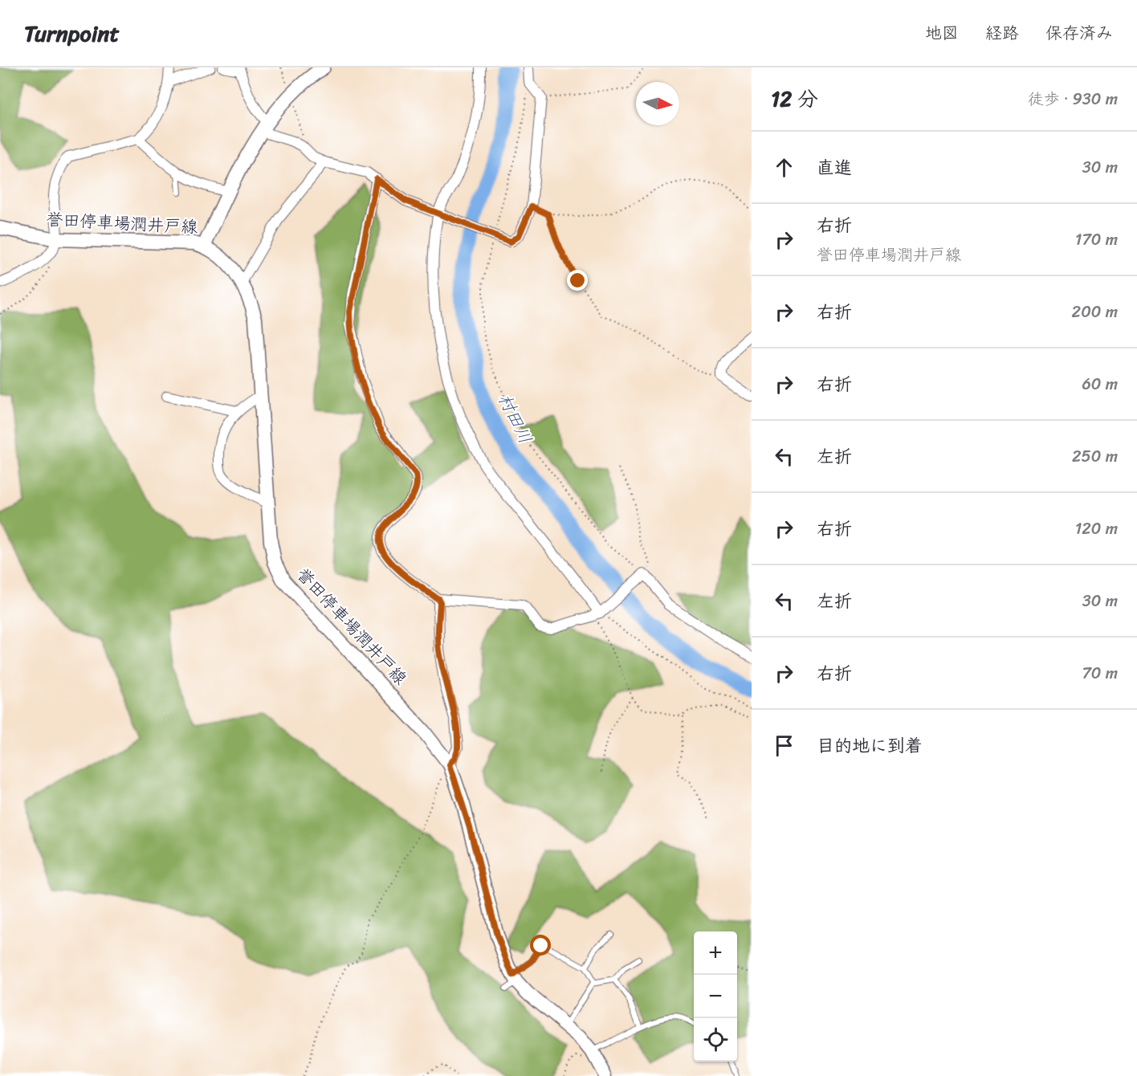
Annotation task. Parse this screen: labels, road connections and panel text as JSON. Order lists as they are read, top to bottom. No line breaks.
{"streets":{"main road":["誉田停車場潤井戸線"]},"water":["村田川"],"north":"right","page":{"header":"Turnpoint","nav":["地図","経路","保存済み"],"heading":["12 分","徒歩 · 930 m"],"list":[["直進","30 m"],["右折","誉田停車場潤井戸線","170 m"],["右折","200 m"],["右折","60 m"],["左折","250 m"],["右折","120 m"],["左折","30 m"],["右折","70 m"],"目的地に到着"],"map_buttons":["+","−"]}}
